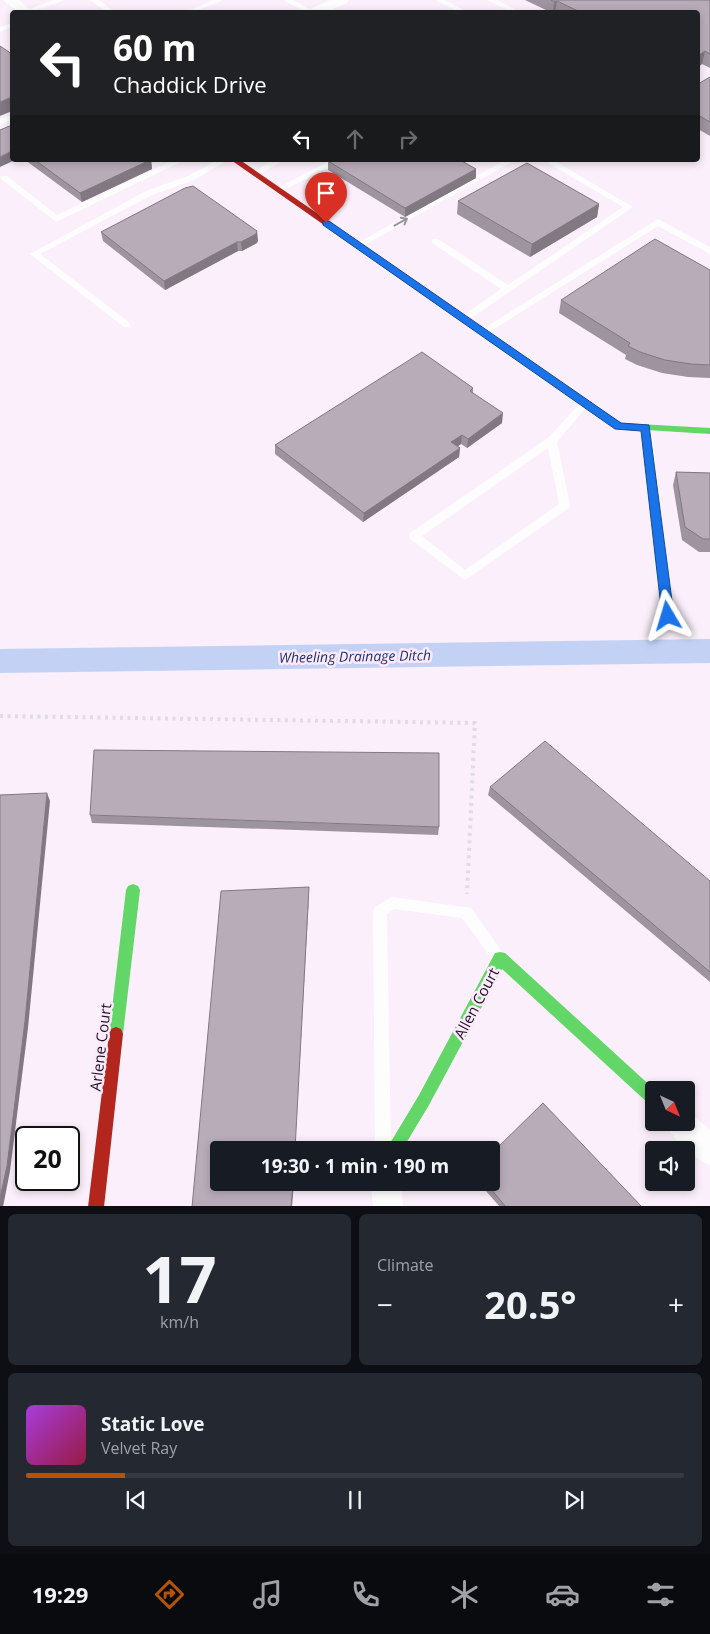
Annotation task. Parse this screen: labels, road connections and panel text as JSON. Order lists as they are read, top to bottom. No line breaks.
{"streets":{"street":["Allen Court","Arlene Court"]},"water":["Wheeling Drainage Ditch"],"north":"bottom right","page":{"turn":["60 m","Chaddick Drive"],"limit":"20","trip":"19:30 · 1 min · 190 m","tile":[["17","km/h"],"Climate"],"heat":["−","20.5°","+"],"song":["Static Love","Velvet Ray"],"tabs":"19:29"}}
